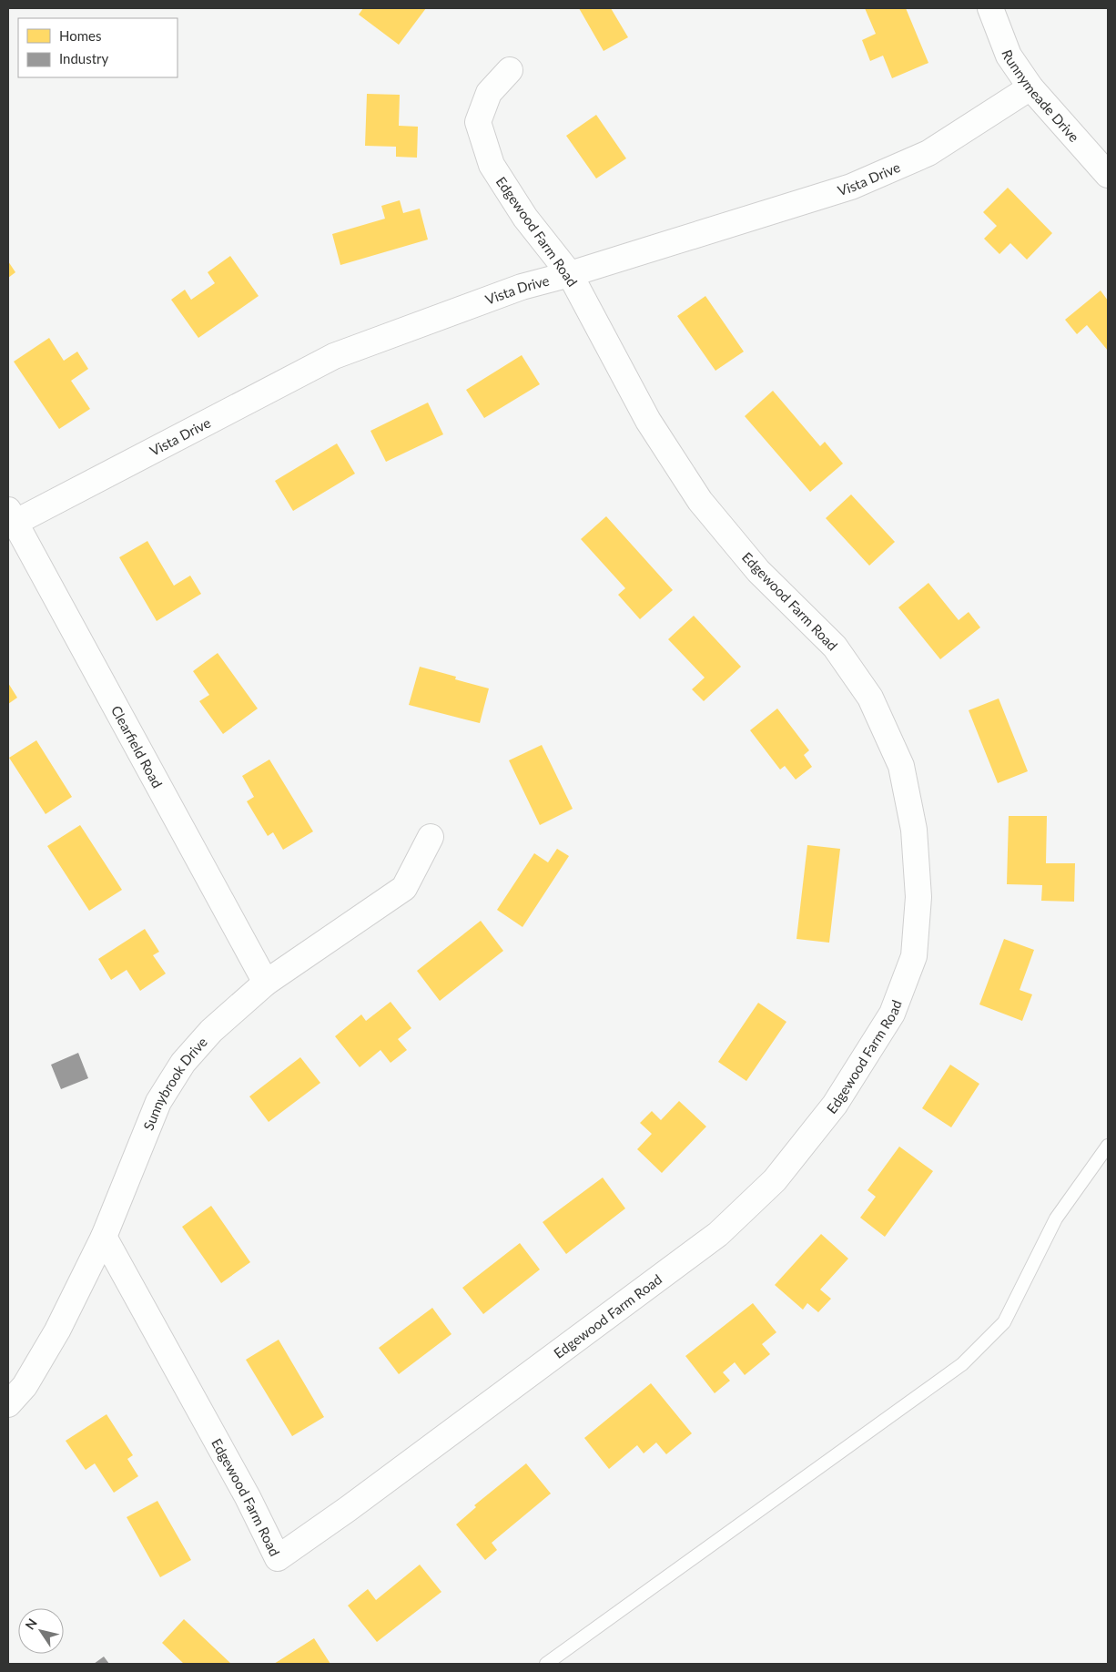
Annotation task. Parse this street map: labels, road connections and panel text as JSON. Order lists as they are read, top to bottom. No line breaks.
{"streets":{"street":["Runnymeade Drive","Vista Drive","Edgewood Farm Road","Clearfield Road","Sunnybrook Drive"]},"crossings":[["Runnymeade Drive","Vista Drive"],["Vista Drive","Edgewood Farm Road"],["Vista Drive","Clearfield Road"],["Edgewood Farm Road","Sunnybrook Drive"],["Clearfield Road","Sunnybrook Drive"]],"legend":["Homes","Industry"],"north":"top left"}
